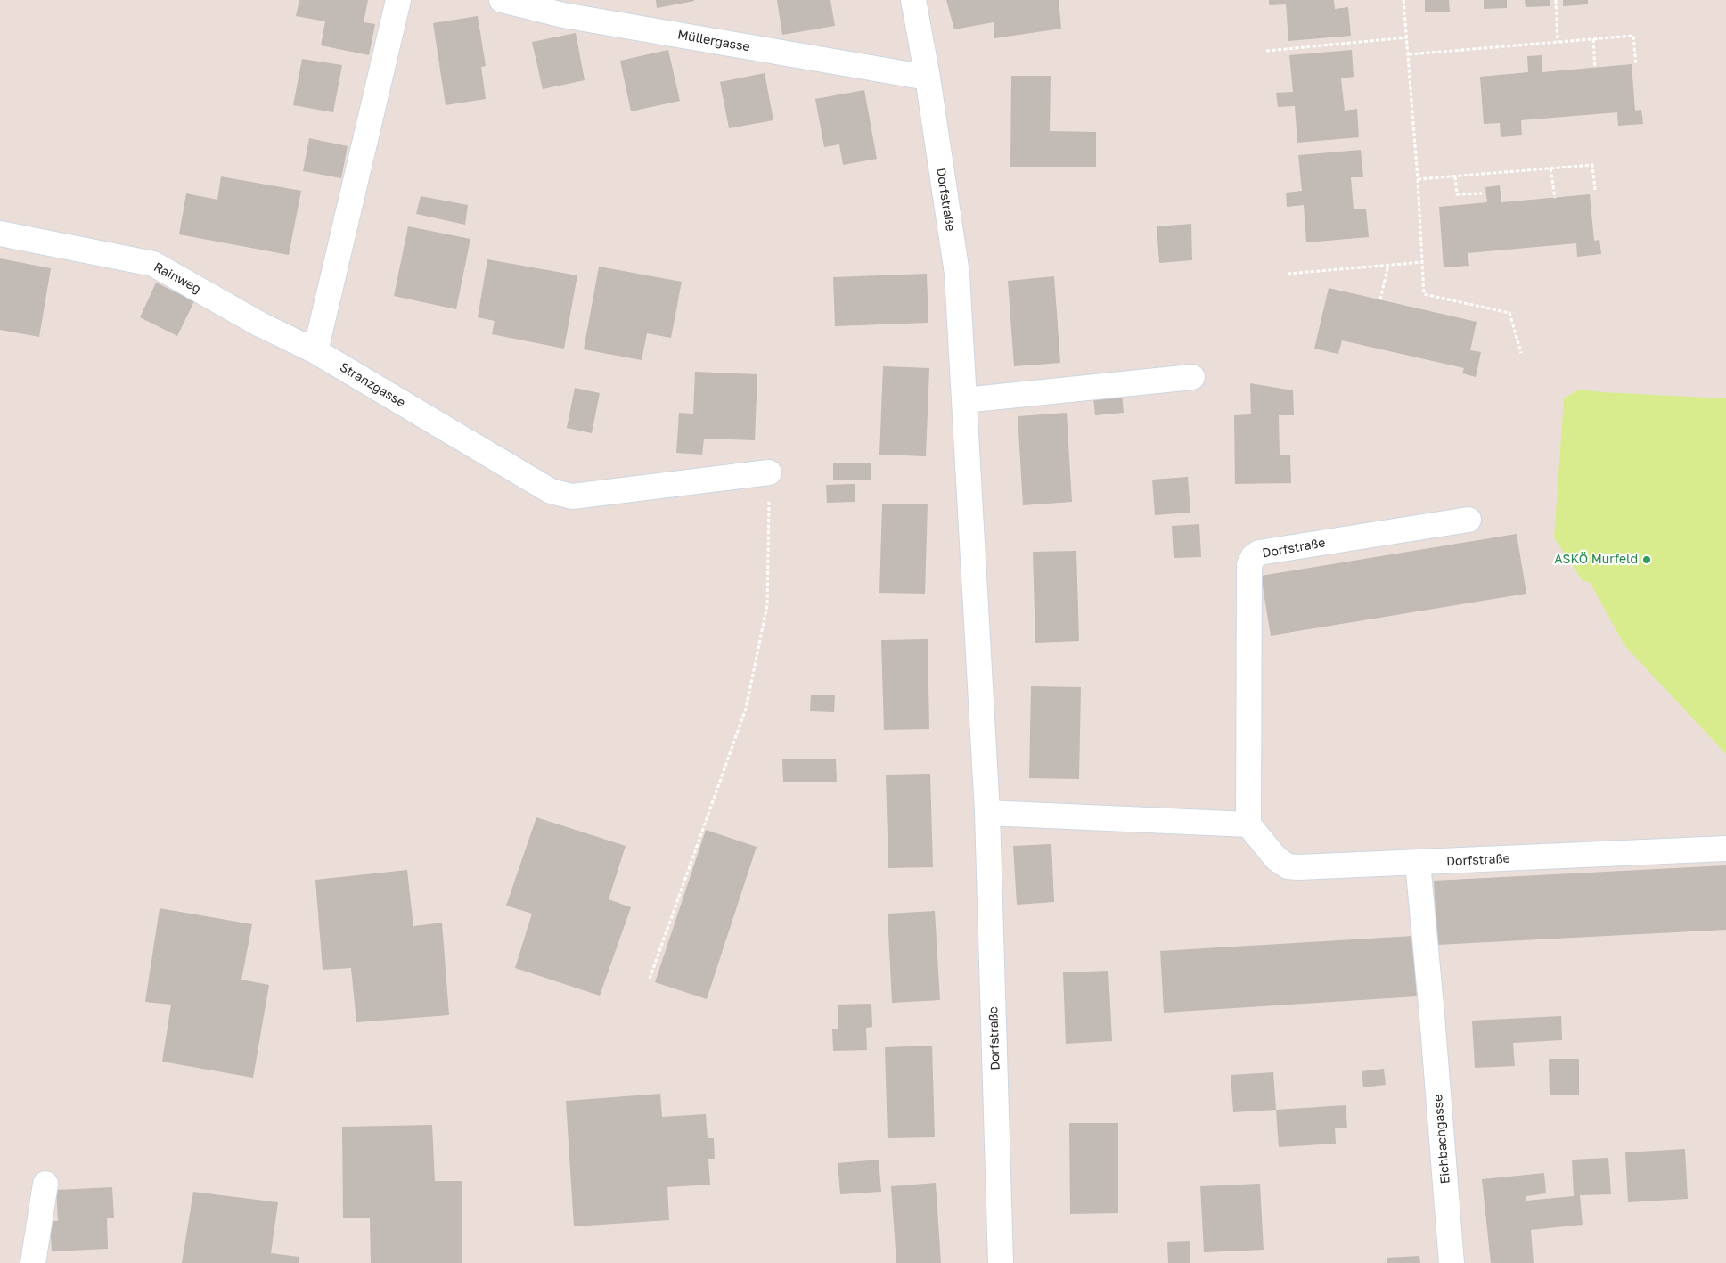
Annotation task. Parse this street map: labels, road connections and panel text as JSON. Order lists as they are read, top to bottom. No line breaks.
{"streets":{"street":["Müllergasse","Dorfstraße","Rainweg","Stranzgasse","Eichbachgasse"]},"crossings":[["Müllergasse","Dorfstraße"],["Dorfstraße","Eichbachgasse"],["Rainweg","Stranzgasse"]],"places":["ASKÖ Murfeld"]}
